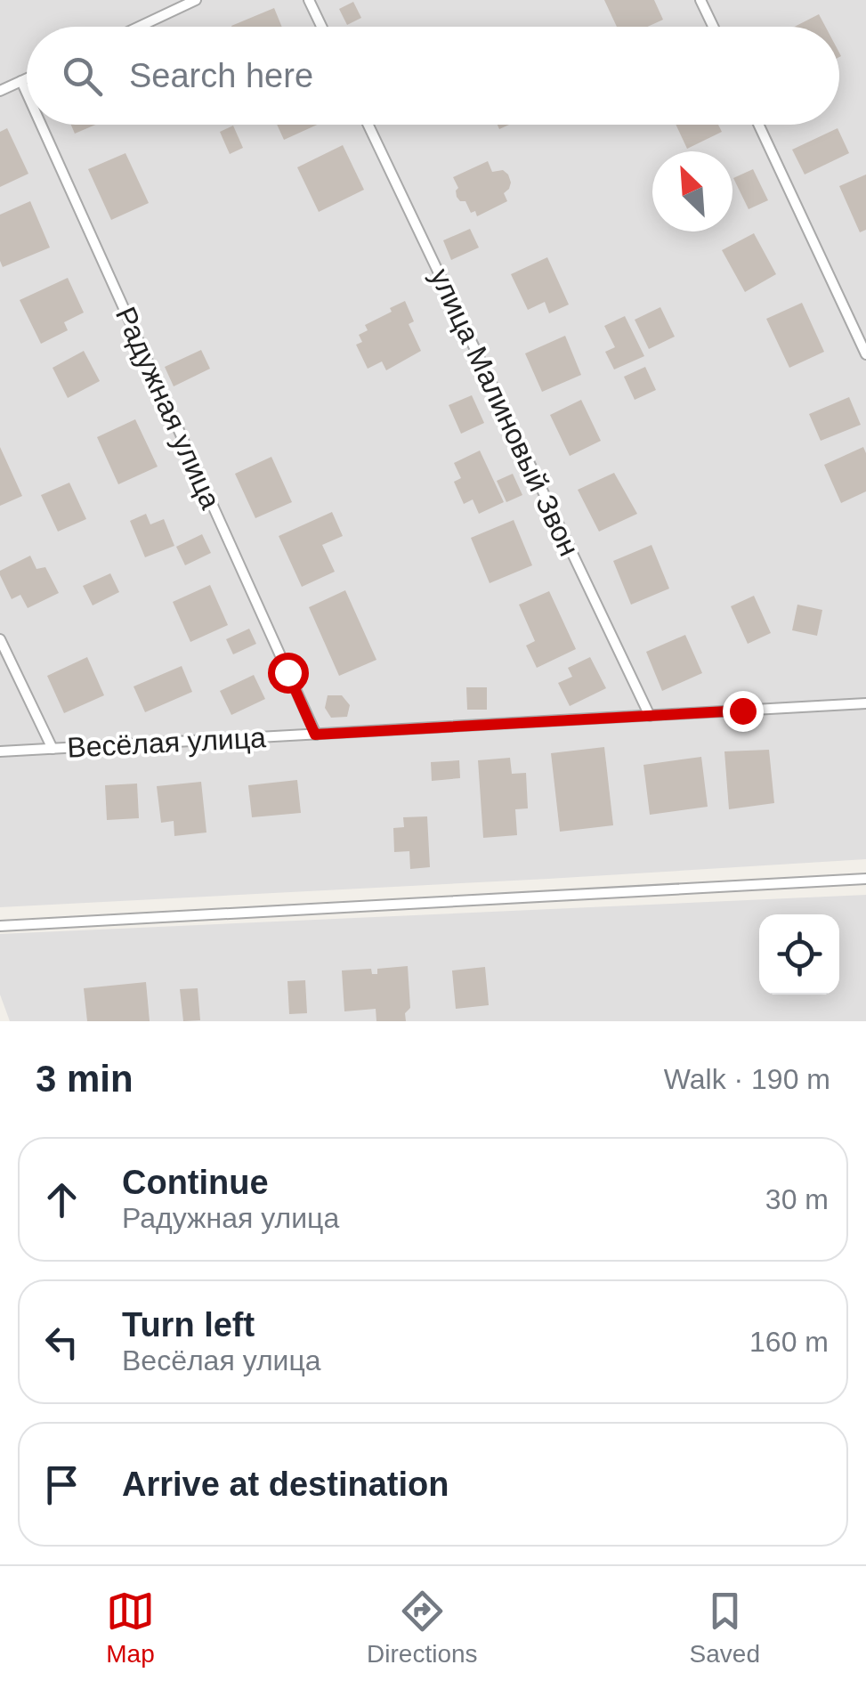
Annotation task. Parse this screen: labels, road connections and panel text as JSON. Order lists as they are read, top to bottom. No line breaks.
{"streets":{"lane":["Радужная улица","улица Малиновый Звон","Весёлая улица"]},"crossings":[["Радужная улица","Весёлая улица"],["улица Малиновый Звон","Весёлая улица"]],"north":"top left","page":{"search":"Search here","heading":["3 min","Walk · 190 m"],"list":[["Continue","Радужная улица","30 m"],["Turn left","Весёлая улица","160 m"],"Arrive at destination"],"nav":["Map","Directions","Saved"]}}
